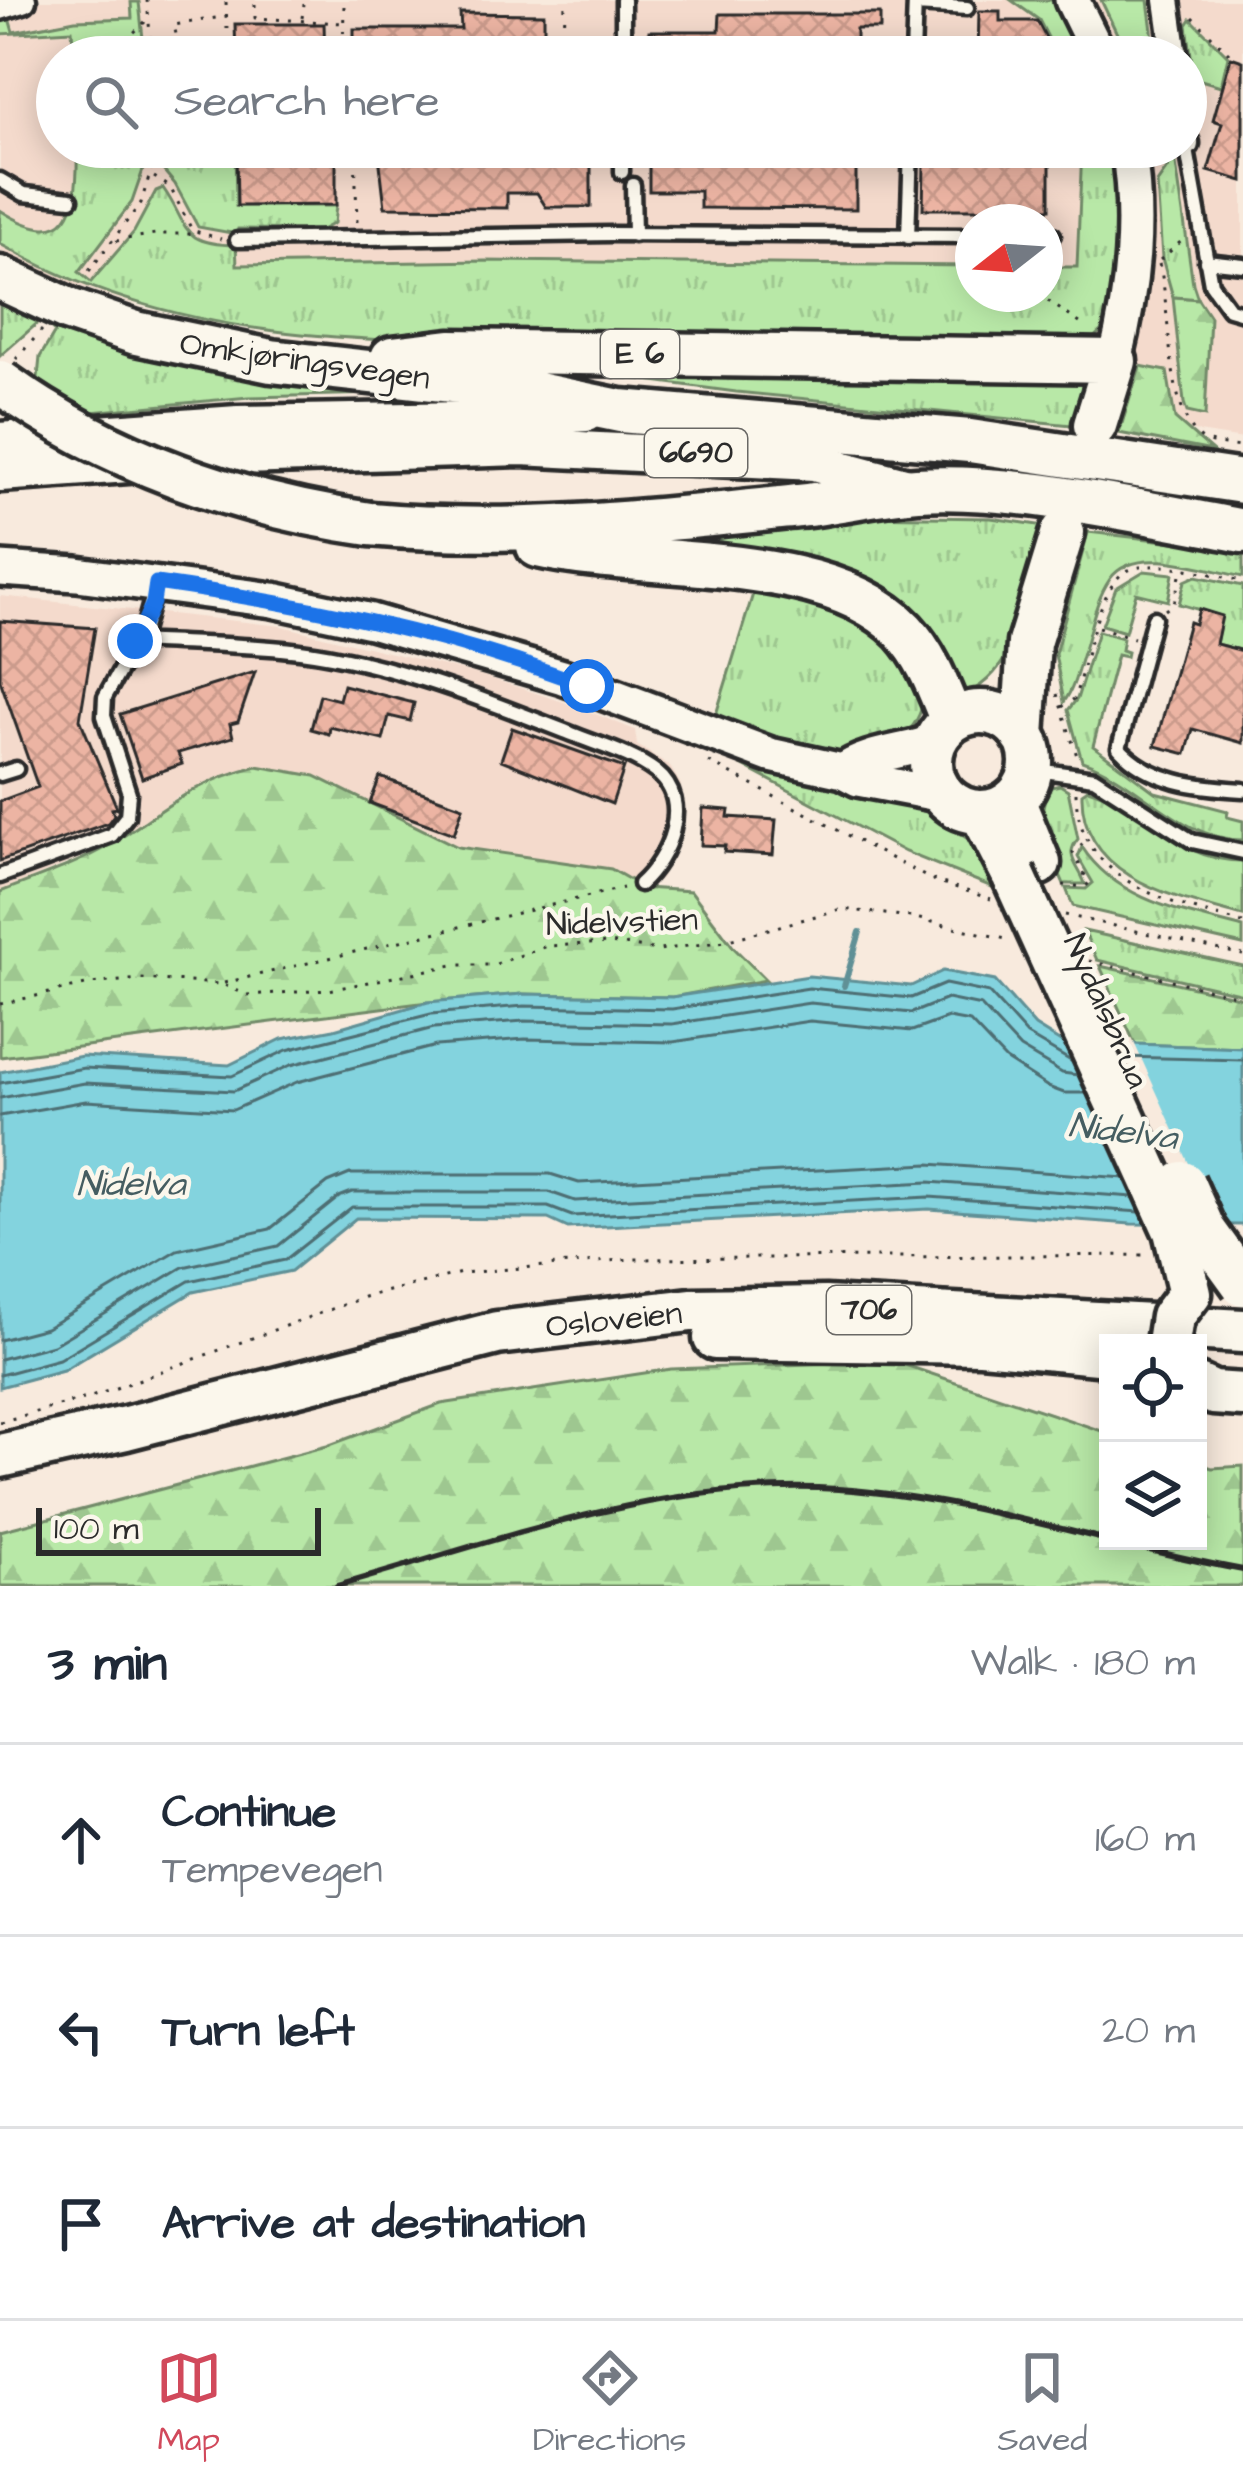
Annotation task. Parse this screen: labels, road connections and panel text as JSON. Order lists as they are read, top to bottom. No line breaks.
{"streets":{"highway":["E 6","Omkjøringsvegen","Nydalsbrua","706","Osloveien"],"main road":["6690"],"path":["Nidelvstien"]},"crossings":[["E 6","Omkjøringsvegen"],["E 6","6690"],["Omkjøringsvegen","6690"],["Nydalsbrua","706"],["706","Osloveien"]],"water":["Nidelva"],"scale_bar":"100 m","north":"left","page":{"search":"Search here","scale":"100 m","heading":["3 min","Walk · 180 m"],"list":[["Continue","Tempevegen","160 m"],["Turn left","20 m"],"Arrive at destination"],"nav":["Map","Directions","Saved"]}}
